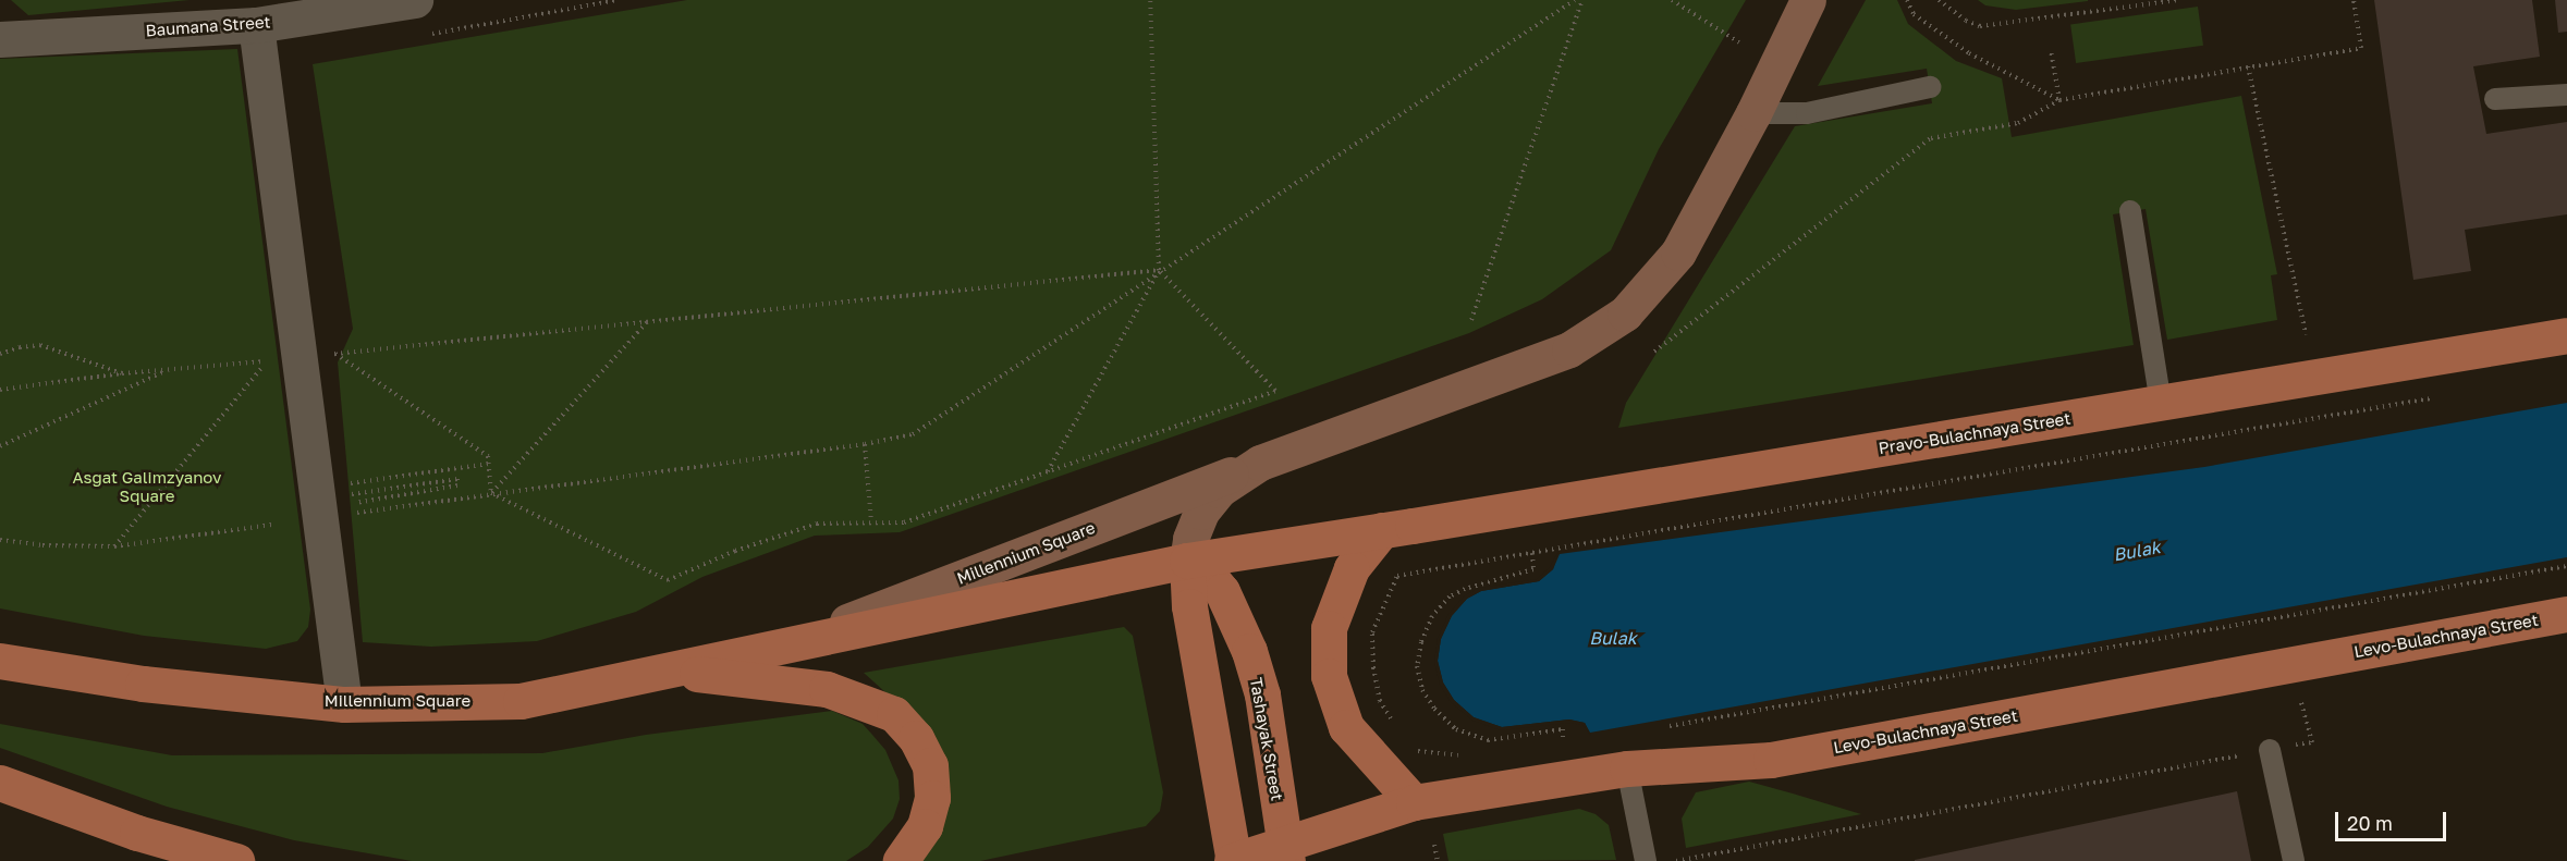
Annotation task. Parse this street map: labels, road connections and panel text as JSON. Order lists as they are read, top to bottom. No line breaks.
{"streets":{"main road":["Pravo-Bulachnaya Street","Millennium Square","Levo-Bulachnaya Street","Tashayak Street"],"street":["Baumana Street"]},"crossings":[["Pravo-Bulachnaya Street","Millennium Square"],["Pravo-Bulachnaya Street","Tashayak Street"],["Millennium Square","Tashayak Street"],["Levo-Bulachnaya Street","Tashayak Street"]],"water":["Bulak"],"parks":["Asgat Galimzyanov Square"],"scale_bar":"20 m"}
